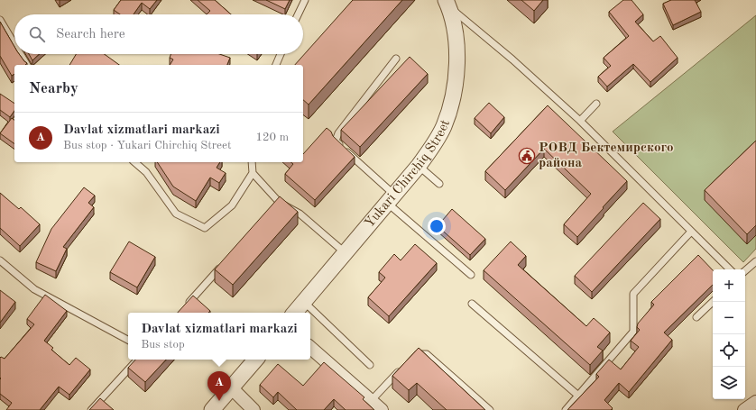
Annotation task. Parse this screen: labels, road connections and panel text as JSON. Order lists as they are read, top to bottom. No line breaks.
{"streets":{"street":["Yukari Chirchiq Street"]},"places":{"public building":["РОВД Бектемирского района"]},"page":{"search":"Search here","heading":"Nearby","list":[{"mark":"A","name":"Davlat xizmatlari markazi","note":"Bus stop · Yukari Chirchiq Street","value":"120 m"}],"map_buttons":["+","−"],"popup":["Davlat xizmatlari markazi","Bus stop"],"pins":"A"}}
